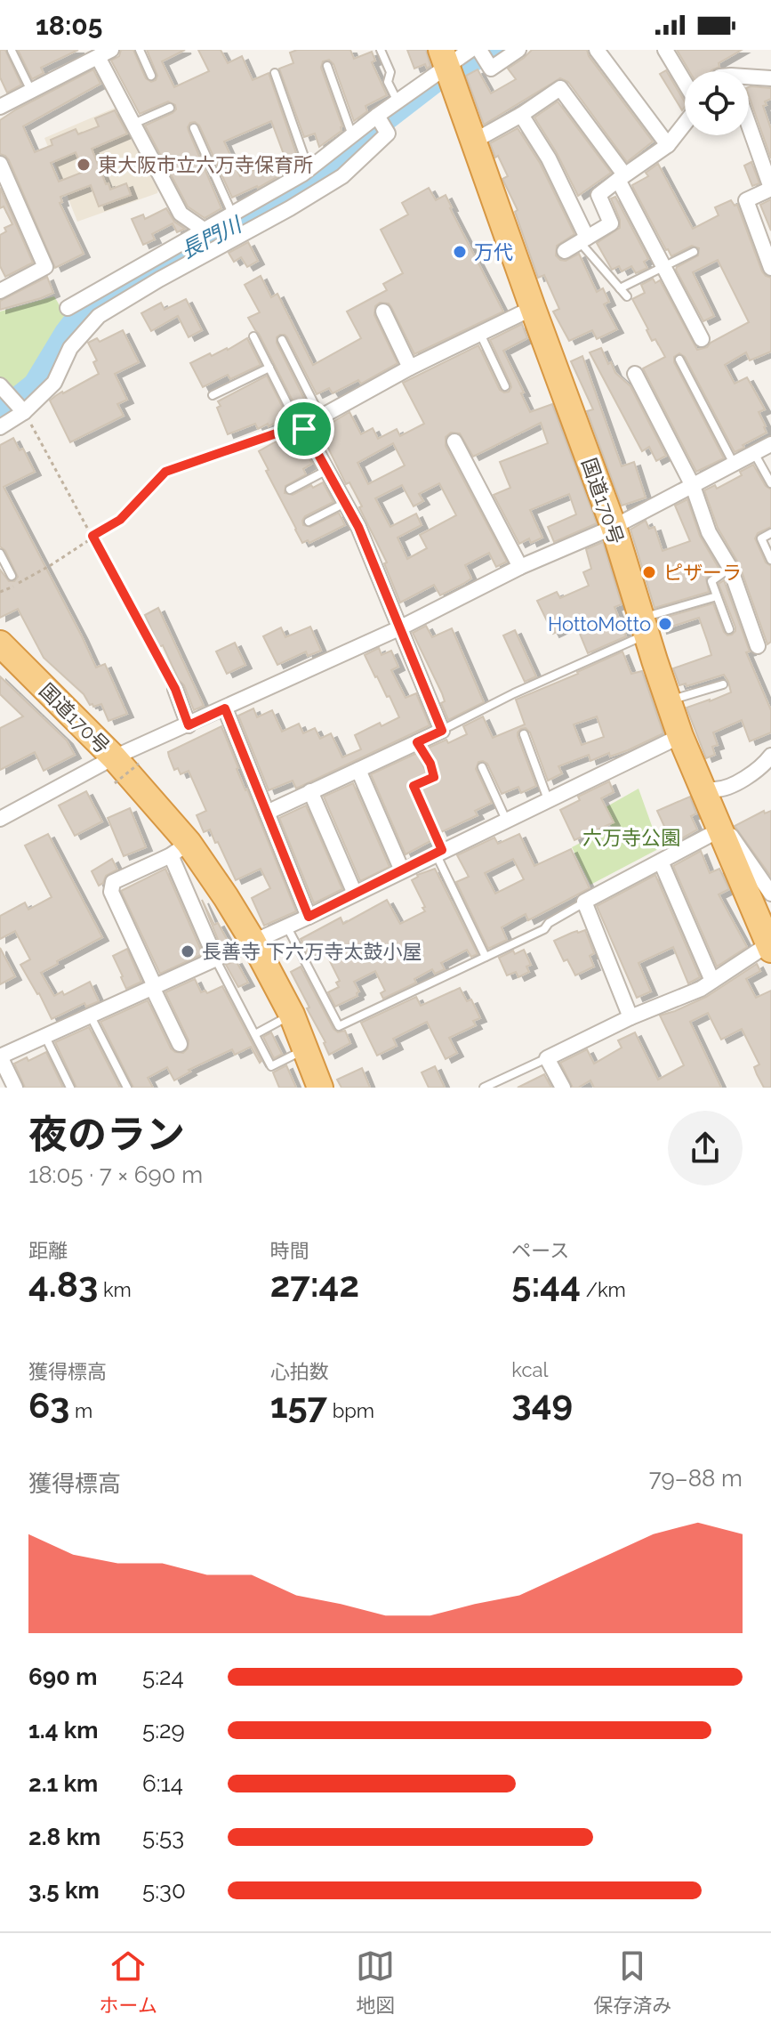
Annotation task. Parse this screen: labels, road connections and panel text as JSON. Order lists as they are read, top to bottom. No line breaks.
{"streets":{"highway":["国道170号"]},"water":["長門川"],"parks":["六万寺公園"],"places":["東大阪市立六万寺保育所","万代","ピザーラ","HottoMotto","長善寺 下六万寺太鼓小屋"],"page":{"status":"18:05","heading":["夜のラン","18:05 · 7 × 690 m"],"stats":[["距離","4.83 km"],["時間","27:42"],["ペース","5:44 /km"],["獲得標高","63 m"],["心拍数","157 bpm"],["kcal","349"]],"chart":["獲得標高","79–88 m"],"list":[{"name":"690 m","note":"5:24"},{"name":"1.4 km","note":"5:29"},{"name":"2.1 km","note":"6:14"},{"name":"2.8 km","note":"5:53"},{"name":"3.5 km","note":"5:30"}],"tabs":["ホーム","地図","保存済み"]}}
